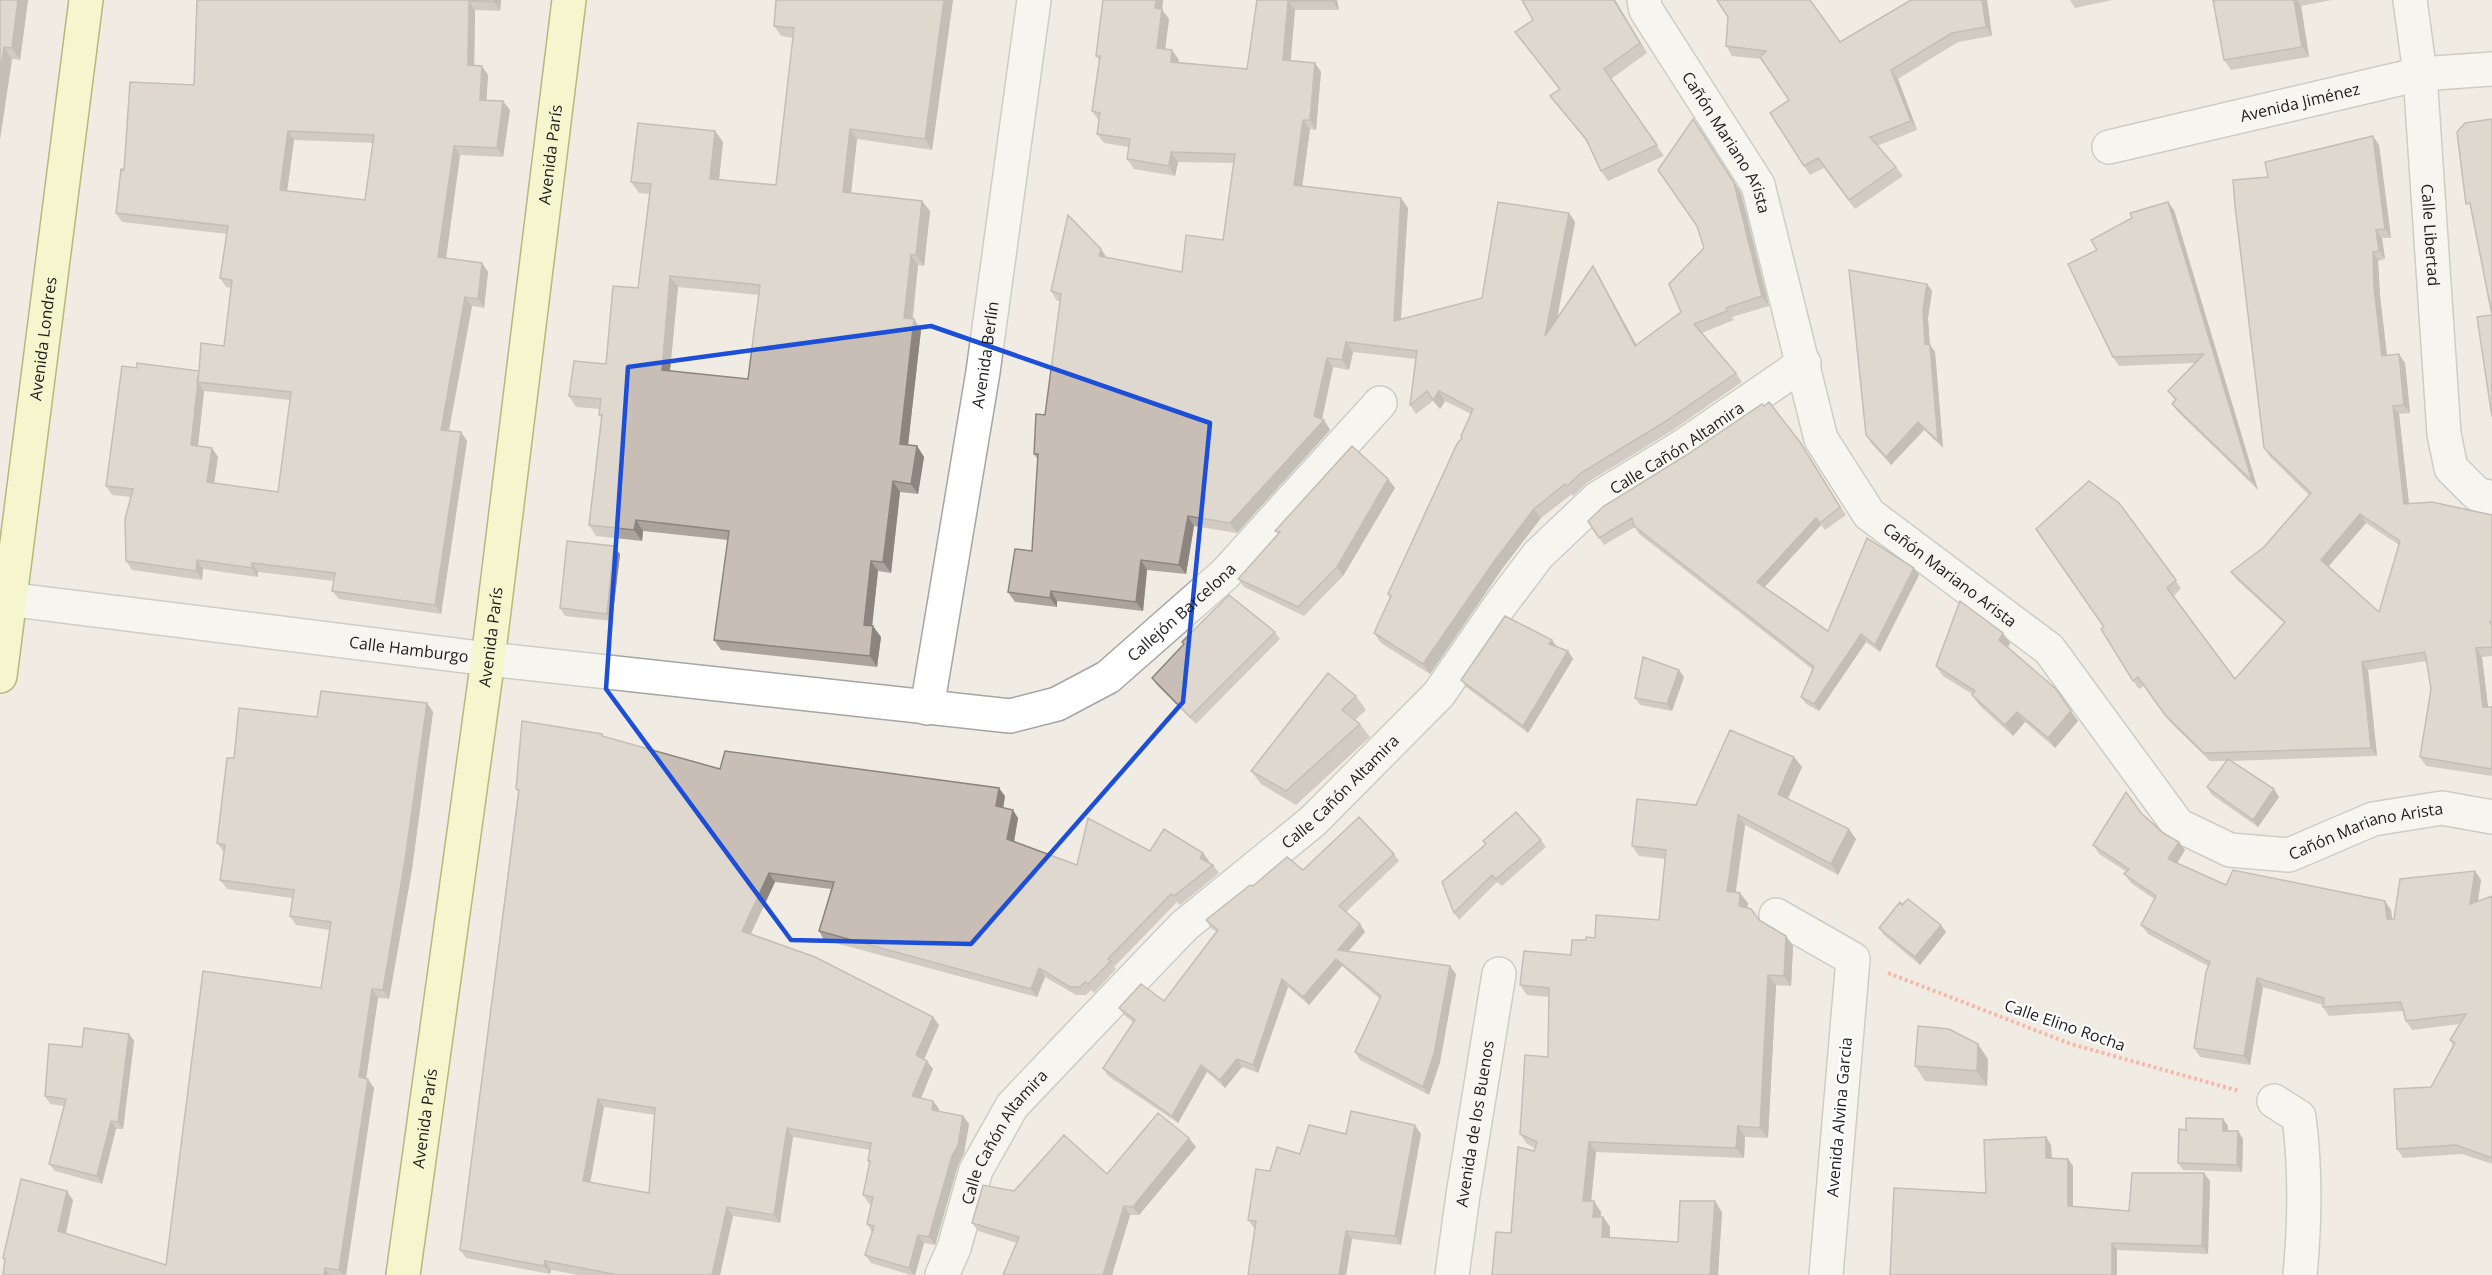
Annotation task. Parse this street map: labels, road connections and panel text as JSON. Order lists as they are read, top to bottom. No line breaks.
{"streets":{"main road":["Avenida París","Avenida Londres"],"street":["Avenida Jiménez","Cañón Mariano Arista","Calle Libertad","Avenida Berlín","Calle Cañón Altamira","Callejón Barcelona","Calle Hamburgo","Avenida Alvina Garcia","Avenida de los Buenos"],"path":["Calle Elino Rocha"]},"crossings":[["Avenida Jiménez","Calle Libertad"],["Cañón Mariano Arista","Calle Cañón Altamira"],["Avenida París","Calle Hamburgo"],["Avenida Londres","Calle Hamburgo"],["Avenida Berlín","Callejón Barcelona"],["Avenida Berlín","Calle Hamburgo"],["Callejón Barcelona","Calle Hamburgo"],["Calle Elino Rocha","Avenida Alvina Garcia"]]}
